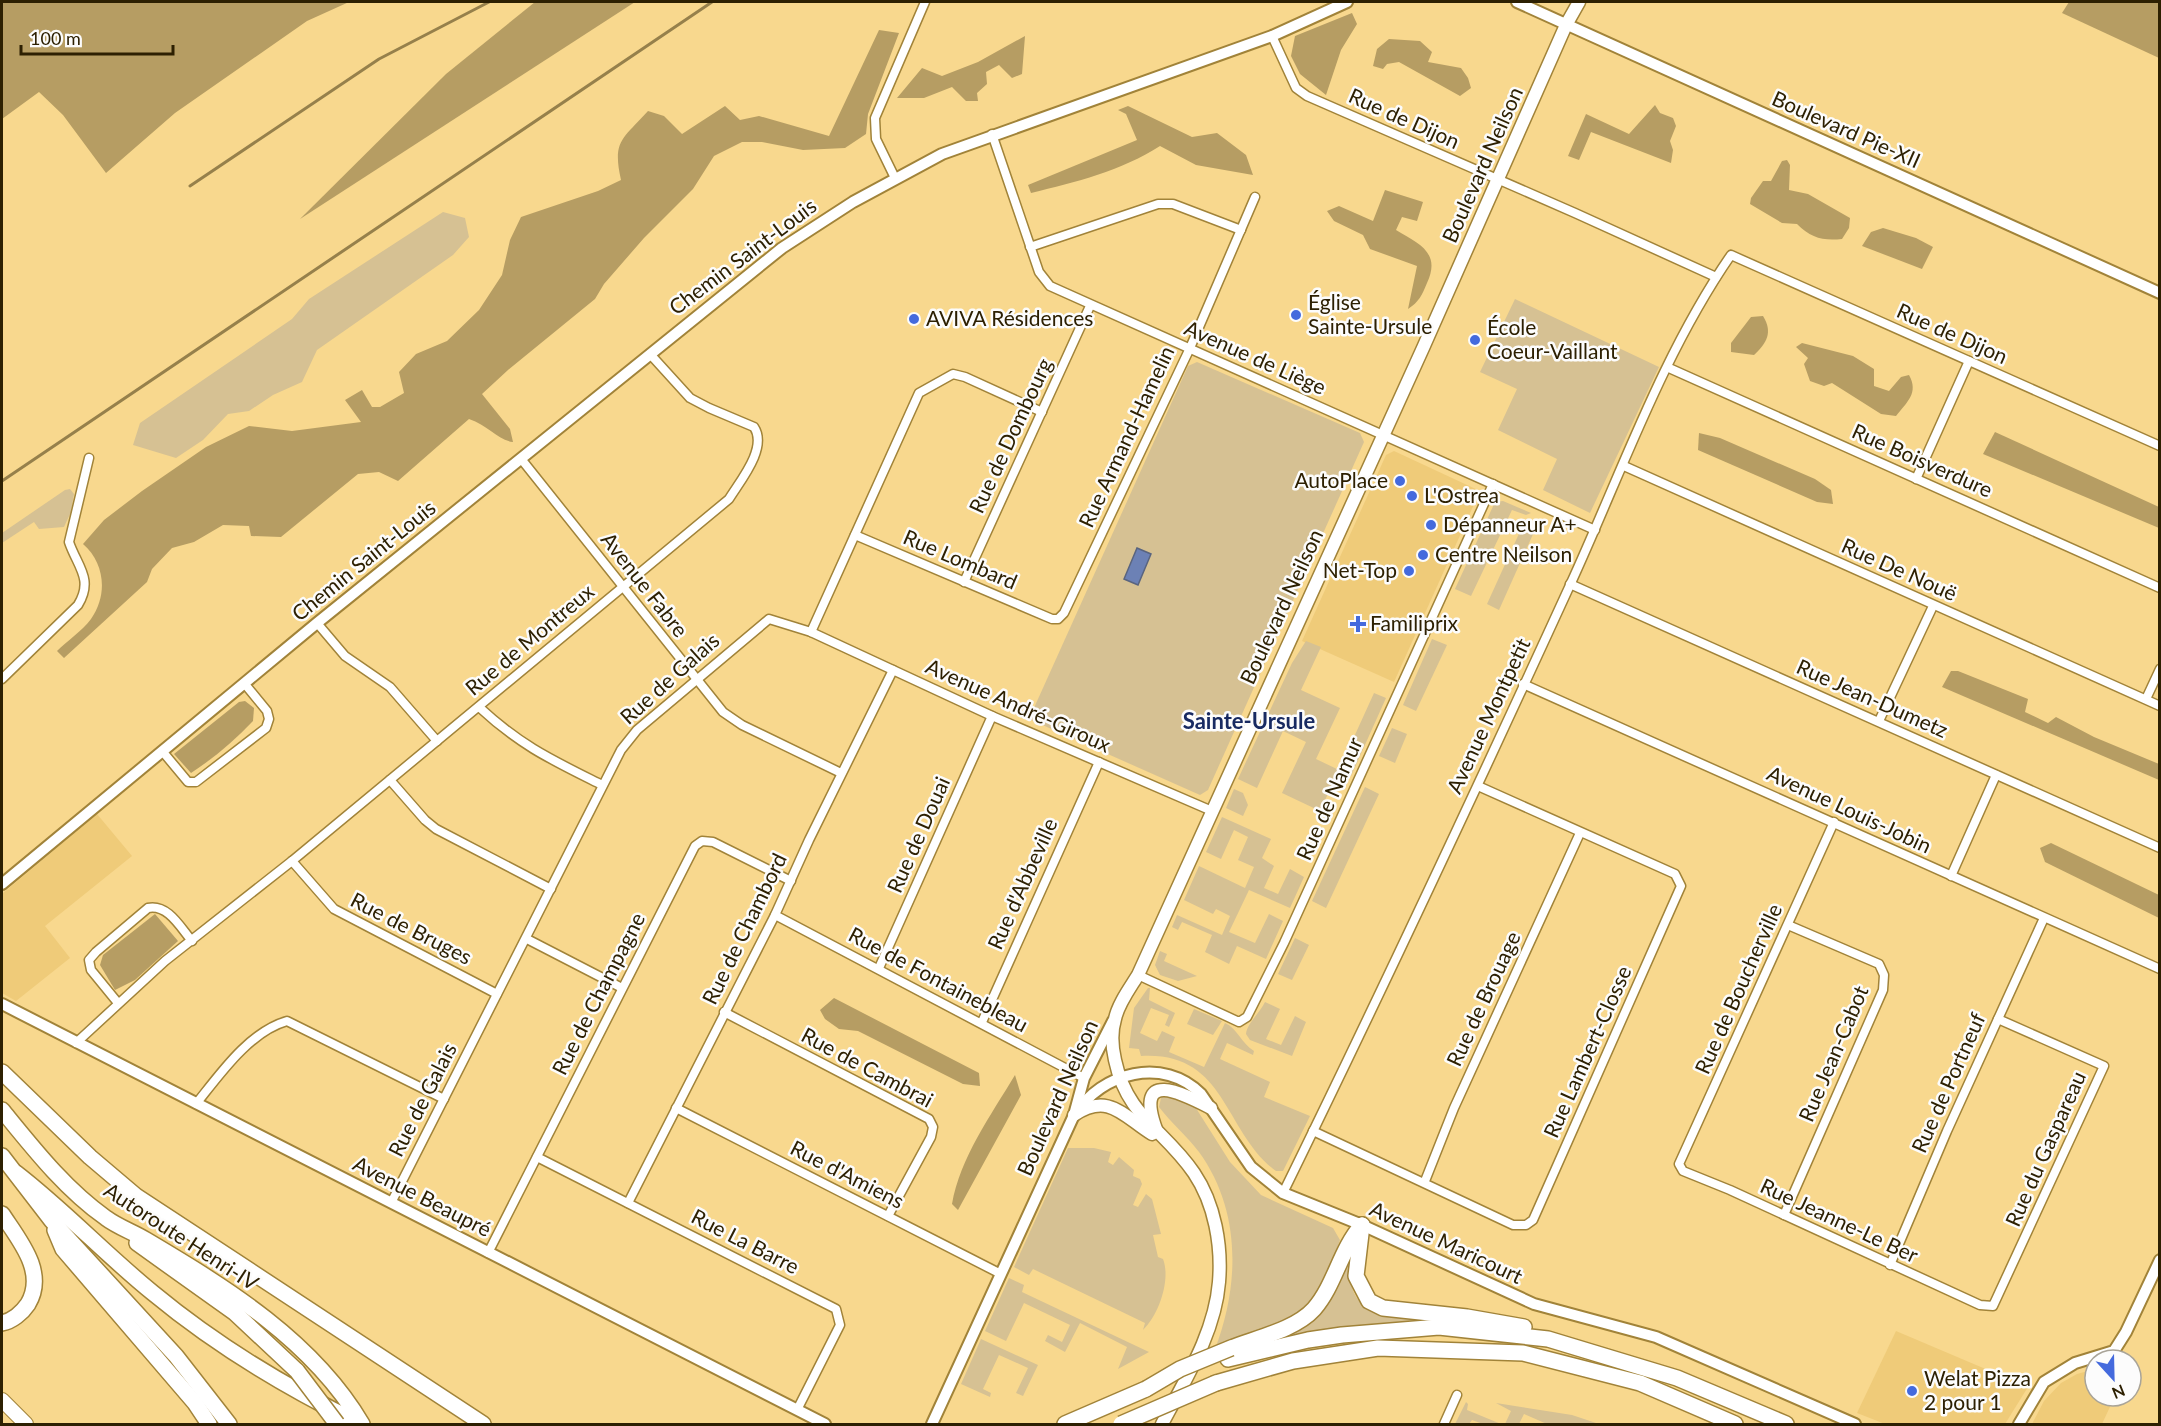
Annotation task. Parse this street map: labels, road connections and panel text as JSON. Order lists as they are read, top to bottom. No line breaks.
{"streets":{"highway":["Autoroute Henri-IV"],"main road":["Boulevard Neilson"],"street":["Rue de Dijon","Boulevard Pie-XII","Chemin Saint-Louis","Avenue de Liège","Rue de Dombourg","Rue Armand-Hamelin","Rue Boisverdure","Rue Lombard","Rue De Nouë","Avenue Fabre","Rue de Montreux","Rue de Galais","Rue Jean-Dumetz","Avenue André-Giroux","Avenue Montpetit","Rue de Namur","Avenue Louis-Jobin","Rue de Douai","Rue d'Abbeville","Rue de Bruges","Rue de Chambord","Rue de Fontainebleau","Rue de Boucherville","Rue de Champagne","Rue de Brouage","Rue Lambert-Closse","Rue Jean-Cabot","Rue de Cambrai","Rue de Portneuf","Rue du Gaspareau","Rue d'Amiens","Avenue Beaupré","Rue Jeanne-Le Ber","Rue La Barre","Avenue Maricourt"]},"crossings":[["Rue de Dijon","Boulevard Neilson"],["Rue de Dijon","Chemin Saint-Louis"],["Rue de Dijon","Avenue Montpetit"],["Boulevard Pie-XII","Boulevard Neilson"],["Boulevard Neilson","Avenue de Liège"],["Boulevard Neilson","Avenue André-Giroux"],["Boulevard Neilson","Rue de Namur"],["Boulevard Neilson","Rue de Fontainebleau"],["Boulevard Neilson","Rue d'Amiens"],["Boulevard Neilson","Avenue Maricourt"],["Chemin Saint-Louis","Avenue de Liège"],["Chemin Saint-Louis","Avenue Fabre"],["Chemin Saint-Louis","Rue de Montreux"],["Avenue de Liège","Rue de Dombourg"],["Avenue de Liège","Rue Armand-Hamelin"],["Avenue de Liège","Avenue Montpetit"],["Avenue de Liège","Rue de Namur"],["Rue de Dombourg","Rue Lombard"],["Rue Armand-Hamelin","Rue Lombard"],["Rue Boisverdure","Avenue Montpetit"],["Rue De Nouë","Avenue Montpetit"],["Avenue Fabre","Rue de Montreux"],["Avenue Fabre","Rue de Galais"],["Avenue Fabre","Rue de Chambord"],["Rue de Montreux","Rue de Bruges"],["Rue de Montreux","Avenue Beaupré"],["Rue de Galais","Avenue André-Giroux"],["Rue de Galais","Rue de Bruges"],["Rue de Galais","Avenue Beaupré"],["Rue Jean-Dumetz","Avenue Montpetit"],["Avenue André-Giroux","Rue de Douai"],["Avenue André-Giroux","Rue d'Abbeville"],["Avenue André-Giroux","Rue de Chambord"],["Avenue Montpetit","Avenue Louis-Jobin"],["Avenue Montpetit","Rue Lambert-Closse"],["Avenue Montpetit","Avenue Maricourt"],["Avenue Louis-Jobin","Rue de Boucherville"],["Avenue Louis-Jobin","Rue de Portneuf"],["Rue de Douai","Rue de Fontainebleau"],["Rue d'Abbeville","Rue de Fontainebleau"],["Rue de Chambord","Rue de Fontainebleau"],["Rue de Chambord","Rue de Champagne"],["Rue de Chambord","Rue de Cambrai"],["Rue de Chambord","Rue d'Amiens"],["Rue de Chambord","Rue La Barre"],["Rue de Boucherville","Rue Jean-Cabot"],["Rue de Boucherville","Rue Jeanne-Le Ber"],["Rue de Champagne","Avenue Beaupré"],["Rue de Champagne","Rue La Barre"],["Rue de Brouage","Rue Lambert-Closse"],["Rue Jean-Cabot","Rue Jeanne-Le Ber"],["Rue de Cambrai","Rue d'Amiens"],["Rue de Portneuf","Rue du Gaspareau"],["Rue de Portneuf","Rue Jeanne-Le Ber"],["Rue du Gaspareau","Rue Jeanne-Le Ber"],["Avenue Beaupré","Rue La Barre"]],"districts":["Sainte-Ursule"],"places":{"other":["Église Sainte-Ursule","AVIVA Résidences","École Coeur-Vaillant","AutoPlace","L'Ostrea","Dépanneur A+","Centre Neilson","Net-Top","Welat Pizza 2 pour 1"],"health":["Familiprix"]},"scale_bar":"100 m","north":"bottom"}
